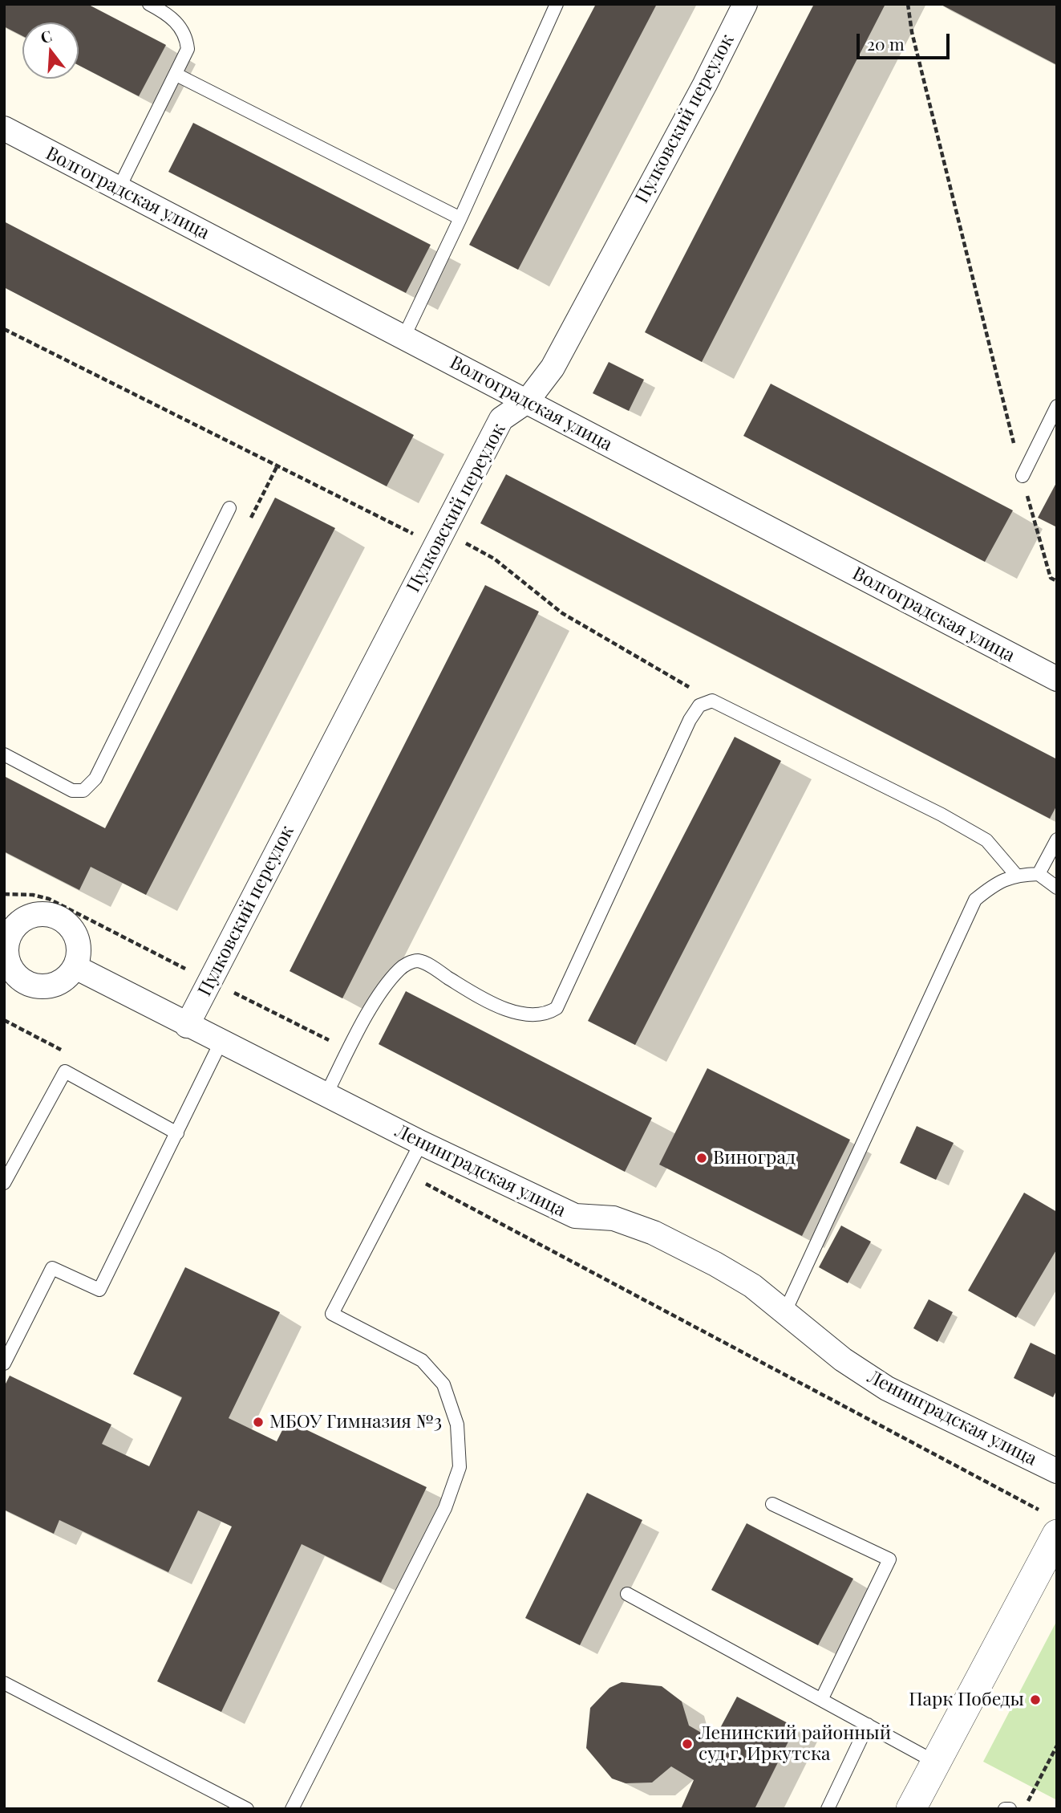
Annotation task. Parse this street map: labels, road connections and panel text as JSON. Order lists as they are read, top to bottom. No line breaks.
{"streets":{"street":["Пулковский переулок","Волгоградская улица","Ленинградская улица"]},"crossings":[["Пулковский переулок","Волгоградская улица"],["Пулковский переулок","Ленинградская улица"]],"places":["Виноград","МБОУ Гимназия №3","Парк Победы","Ленинский районный суд г. Иркутска"],"scale_bar":"20 m","north":"top"}
